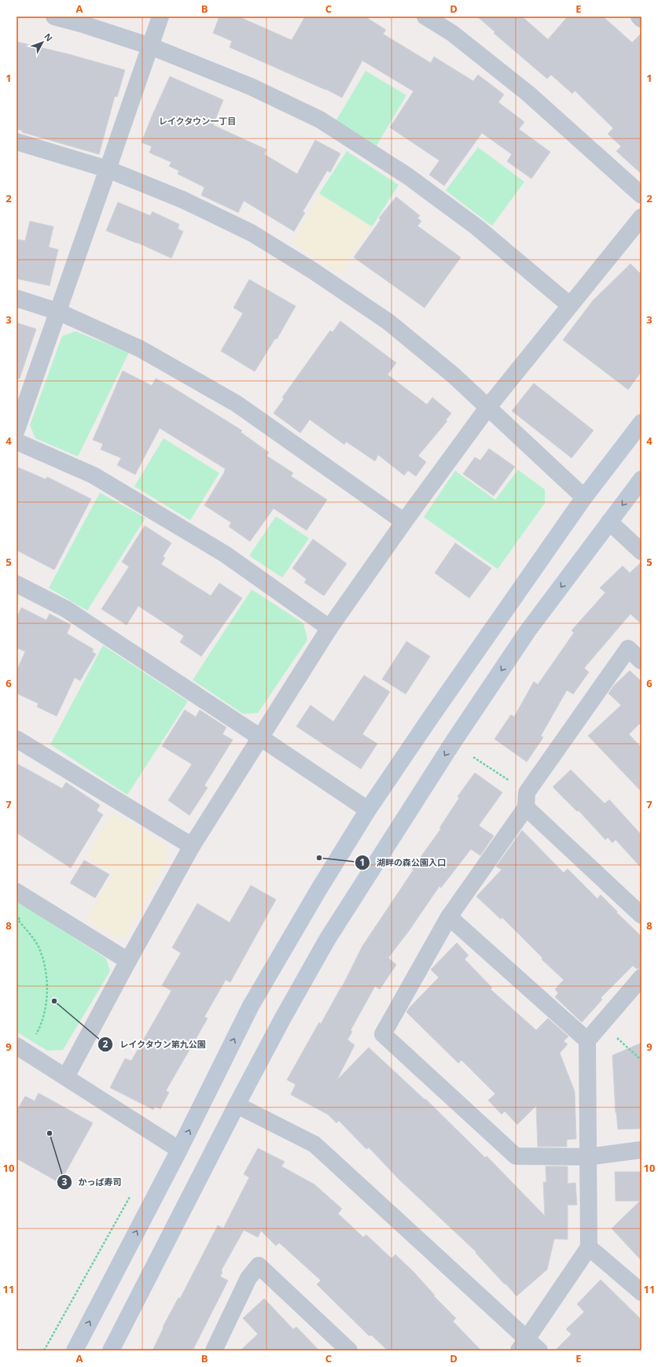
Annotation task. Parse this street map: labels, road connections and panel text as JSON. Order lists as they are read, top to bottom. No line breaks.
{"districts":["レイクタウン一丁目"],"places":["湖畔の森公園入口","レイクタウン第九公園","かっぱ寿司"],"north":"top right","grid":{"columns":["A","B","C","D","E"],"rows":["1","2","3","4","5","6","7","8","9","10","11"]}}
